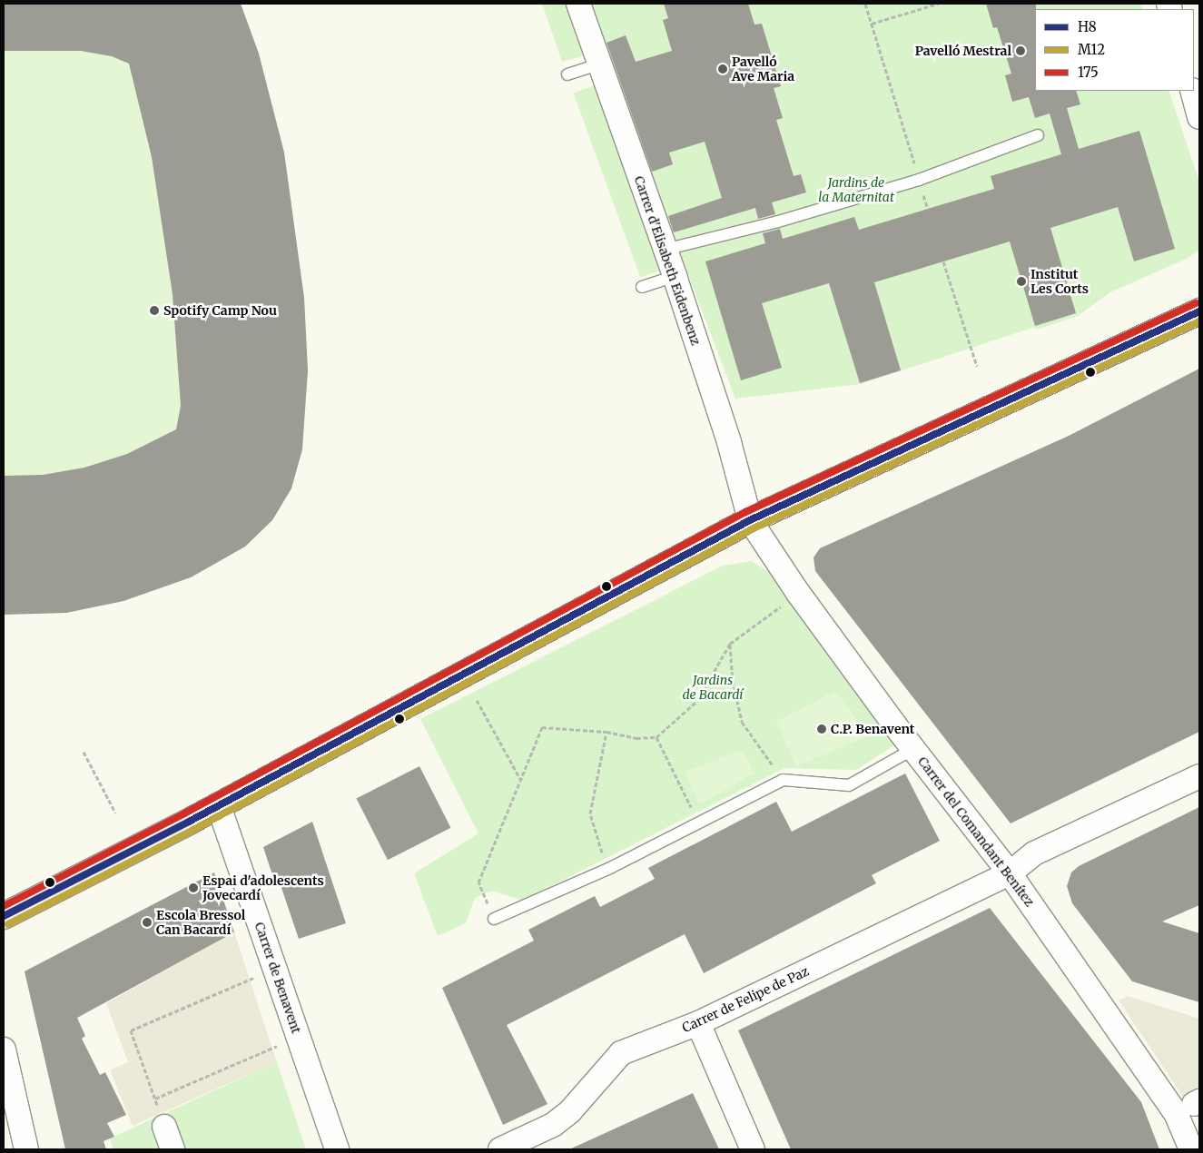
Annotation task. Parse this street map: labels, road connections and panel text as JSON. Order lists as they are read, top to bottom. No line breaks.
{"streets":{"street":["Carrer d'Elisabeth Eidenbenz","Carrer del Comandant Benítez","Carrer de Benavent","Carrer de Felipe de Paz"]},"crossings":[["Carrer d'Elisabeth Eidenbenz","Carrer del Comandant Benítez"],["Carrer del Comandant Benítez","Carrer de Felipe de Paz"]],"parks":["Jardins de la Maternitat","Jardins de Bacardí"],"places":["Pavelló Mestral","Pavelló Ave Maria","Institut Les Corts","Spotify Camp Nou","C.P. Benavent","Espai d'adolescents Jovecardí","Escola Bressol Can Bacardí"],"lines":["transit line 175","transit line H8","transit line M12"],"legend":["H8","M12","175"]}
